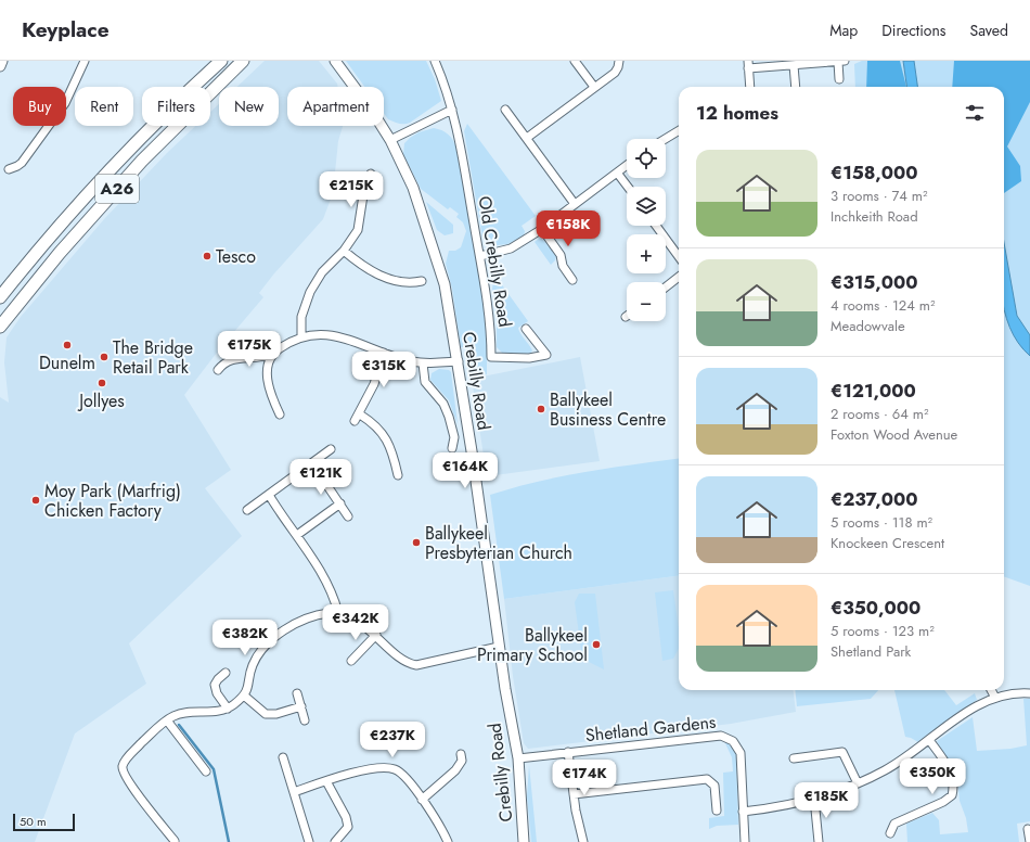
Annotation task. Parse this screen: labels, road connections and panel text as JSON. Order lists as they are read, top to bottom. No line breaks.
{"streets":{"main road":["A26"],"street":["Old Crebilly Road","Crebilly Road","Shetland Gardens"]},"crossings":[["Crebilly Road","Shetland Gardens"]],"places":["Tesco","Dunelm","The Bridge Retail Park","Jollyes","Ballykeel Business Centre","Moy Park (Marfrig) Chicken Factory","Ballykeel Presbyterian Church","Ballykeel Primary School"],"scale_bar":"50 m","page":{"header":"Keyplace","nav":["Map","Directions","Saved"],"chip":["Buy","Rent","Filters","New","Apartment"],"heading":"12 homes","map_buttons":["+","−"],"list":[{"name":"€158,000","note":"3 rooms · 74 m² · Inchkeith Road"},{"name":"€315,000","note":"4 rooms · 124 m² · Meadowvale"},{"name":"€121,000","note":"2 rooms · 64 m² · Foxton Wood Avenue"},{"name":"€237,000","note":"5 rooms · 118 m² · Knockeen Crescent"},{"name":"€350,000","note":"5 rooms · 123 m² · Shetland Park"}],"price":["€215K","€158K","€175K","€315K","€164K","€121K","€342K","€382K","€237K","€350K","€174K","€185K"],"scale":"50 m"}}
